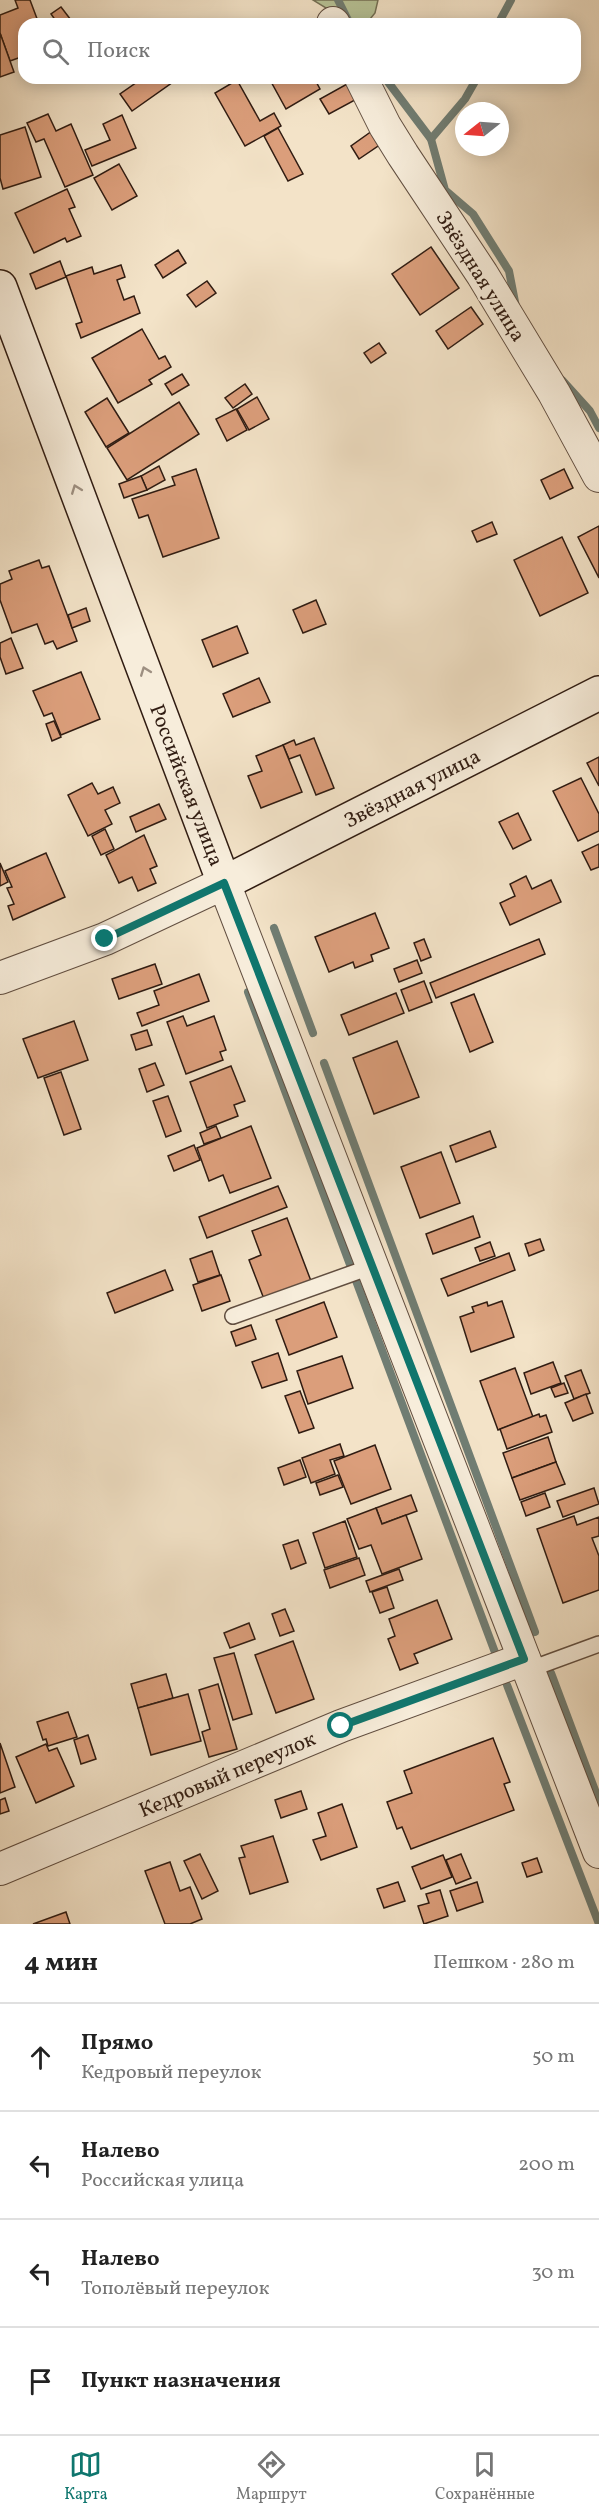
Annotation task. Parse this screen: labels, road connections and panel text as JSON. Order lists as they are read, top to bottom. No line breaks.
{"streets":{"street":["Звёздная улица","Российская улица","Кедровый переулок"]},"crossings":[["Звёздная улица","Российская улица"],["Российская улица","Кедровый переулок"]],"one_way":["Российская улица"],"north":"left","page":{"search":"Поиск","heading":["4 мин","Пешком · 280 m"],"list":[["Прямо","Кедровый переулок","50 m"],["Налево","Российская улица","200 m"],["Налево","Тополёвый переулок","30 m"],"Пункт назначения"],"nav":["Карта","Маршрут","Сохранённые"]}}
